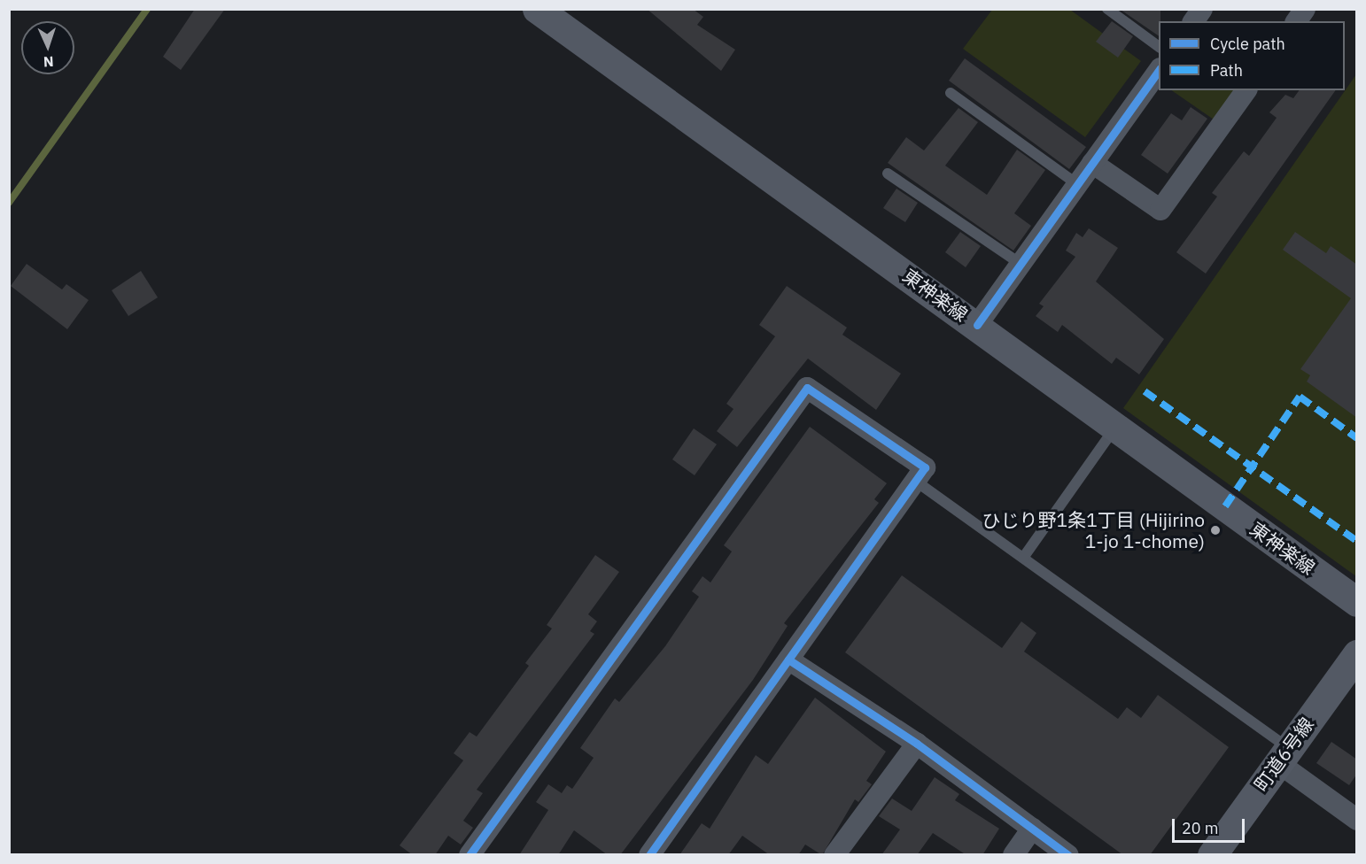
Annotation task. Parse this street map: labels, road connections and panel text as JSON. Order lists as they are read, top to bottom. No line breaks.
{"streets":{"main road":["東神楽線","町道6号線"]},"places":["ひじり野1条1丁目 (Hijirino 1-jo 1-chome)"],"legend":["Cycle path","Path"],"scale_bar":"20 m","north":"bottom"}
